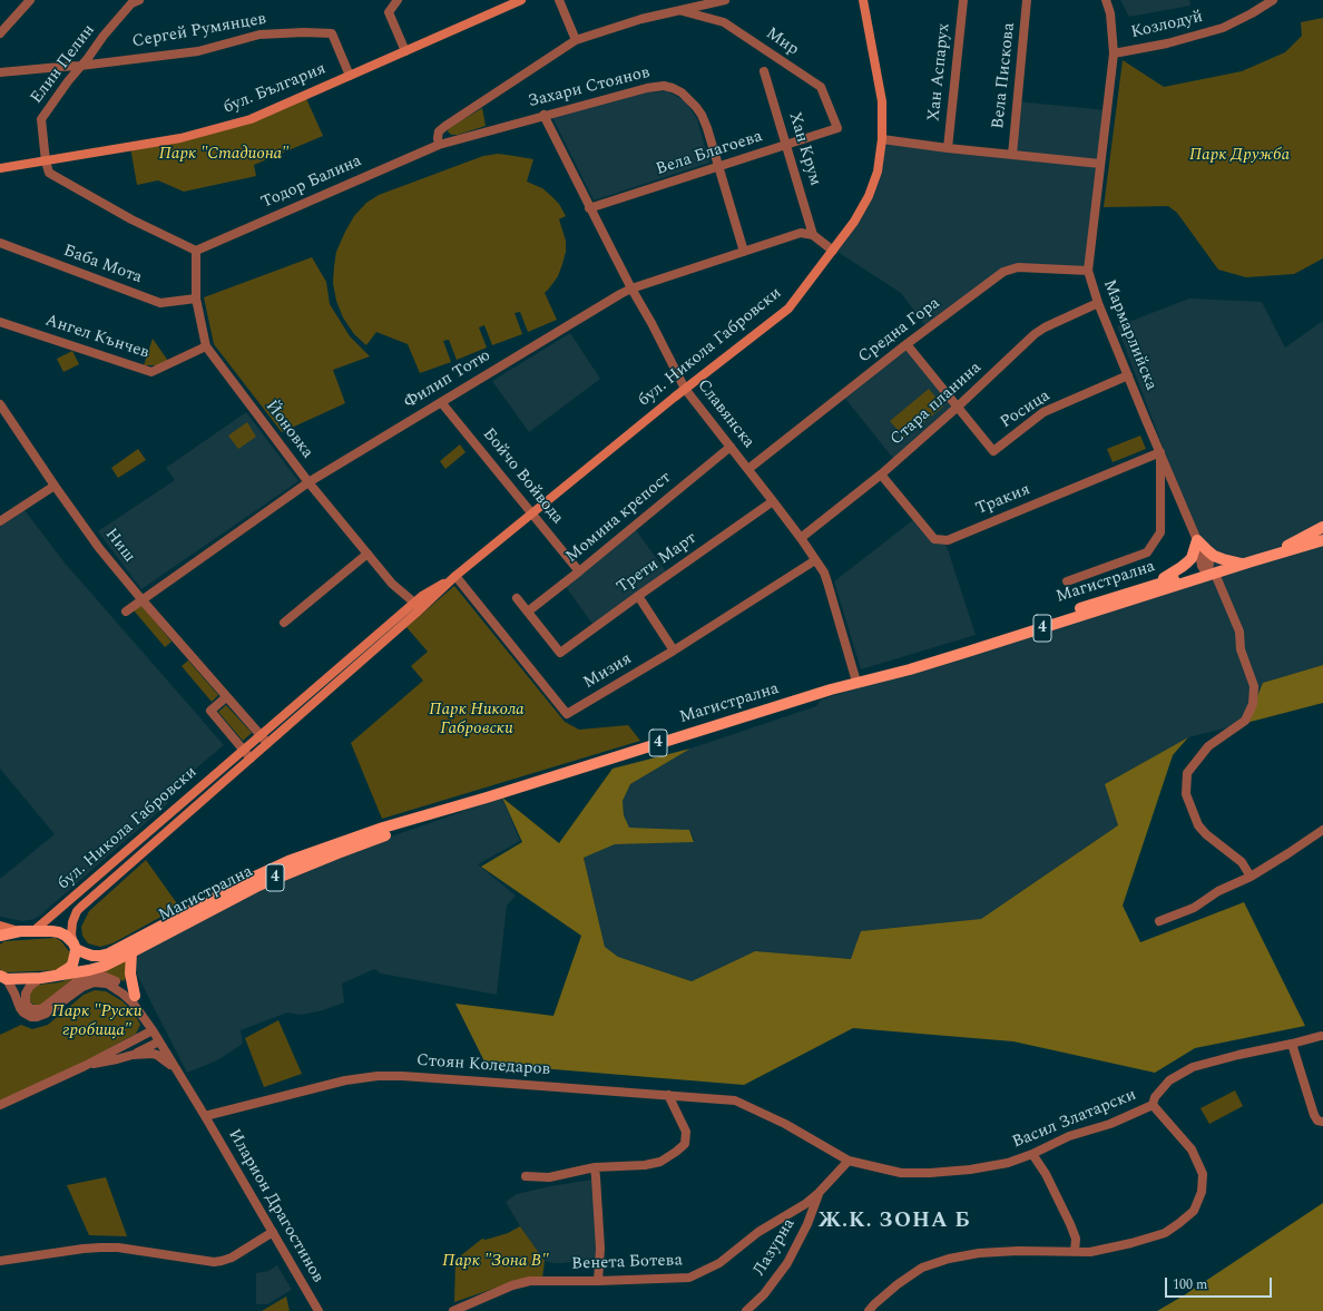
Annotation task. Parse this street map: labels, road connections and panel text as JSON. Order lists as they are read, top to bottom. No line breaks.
{"streets":{"main road":["Магистрална","4"],"street":["Козлодуй","Сергей Румянцев","Мир","Елин Пелин","Хан Аспарух","Вела Пискова","Захари Стоянов","бул. България","Хан Крум","Вела Благоева","Тодор Балина","Баба Мота","Средна Гора","Мармарлийска","Ангел Кънчев","бул. Никола Габровски","Филип Тотю","Стара планина","Росица","Славянска","Йоновка","Бойчо Войвода","Тракия","Момина крепост","Ниш","Трети Март","Мизия","Стоян Коледаров","Васил Златарски","Иларион Драгостинов","Лазурна","Венета Ботева"]},"crossings":[["Козлодуй","Мармарлийска"],["Сергей Румянцев","Елин Пелин"],["Сергей Румянцев","бул. България"],["Мир","Вела Благоева"],["Елин Пелин","бул. България"],["Захари Стоянов","Вела Благоева"],["Захари Стоянов","Тодор Балина"],["Захари Стоянов","Филип Тотю"],["Захари Стоянов","Славянска"],["Хан Крум","Вела Благоева"],["Хан Крум","Филип Тотю"],["Вела Благоева","Славянска"],["Тодор Балина","Йоновка"],["Баба Мота","Йоновка"],["Средна Гора","Мармарлийска"],["Средна Гора","Славянска"],["Мармарлийска","Стара планина"],["Мармарлийска","Росица"],["Мармарлийска","Тракия"],["Мармарлийска","Магистрална"],["Ангел Кънчев","Йоновка"],["бул. Никола Габровски","Славянска"],["бул. Никола Габровски","Йоновка"],["бул. Никола Габровски","Бойчо Войвода"],["бул. Никола Габровски","Ниш"],["бул. Никола Габровски","Магистрална"],["бул. Никола Габровски","Мизия"],["Филип Тотю","Славянска"],["Филип Тотю","Йоновка"],["Филип Тотю","Бойчо Войвода"],["Филип Тотю","Ниш"],["Стара планина","Росица"],["Стара планина","Славянска"],["Стара планина","Тракия"],["Славянска","Момина крепост"],["Славянска","Трети Март"],["Славянска","Магистрална"],["Славянска","Мизия"],["Бойчо Войвода","Момина крепост"],["Момина крепост","Трети Март"],["Стоян Коледаров","Васил Златарски"],["Стоян Коледаров","Иларион Драгостинов"],["Стоян Коледаров","Венета Ботева"],["Васил Златарски","Венета Ботева"],["Лазурна","Венета Ботева"]],"districts":["Ж.К. ЗОНА Б"],"parks":["Парк \"Стадиона\"","Парк Дружба","Парк Никола Габровски","Парк \"Руски гробища\"","Парк \"Зона В\""],"scale_bar":"100 m"}
